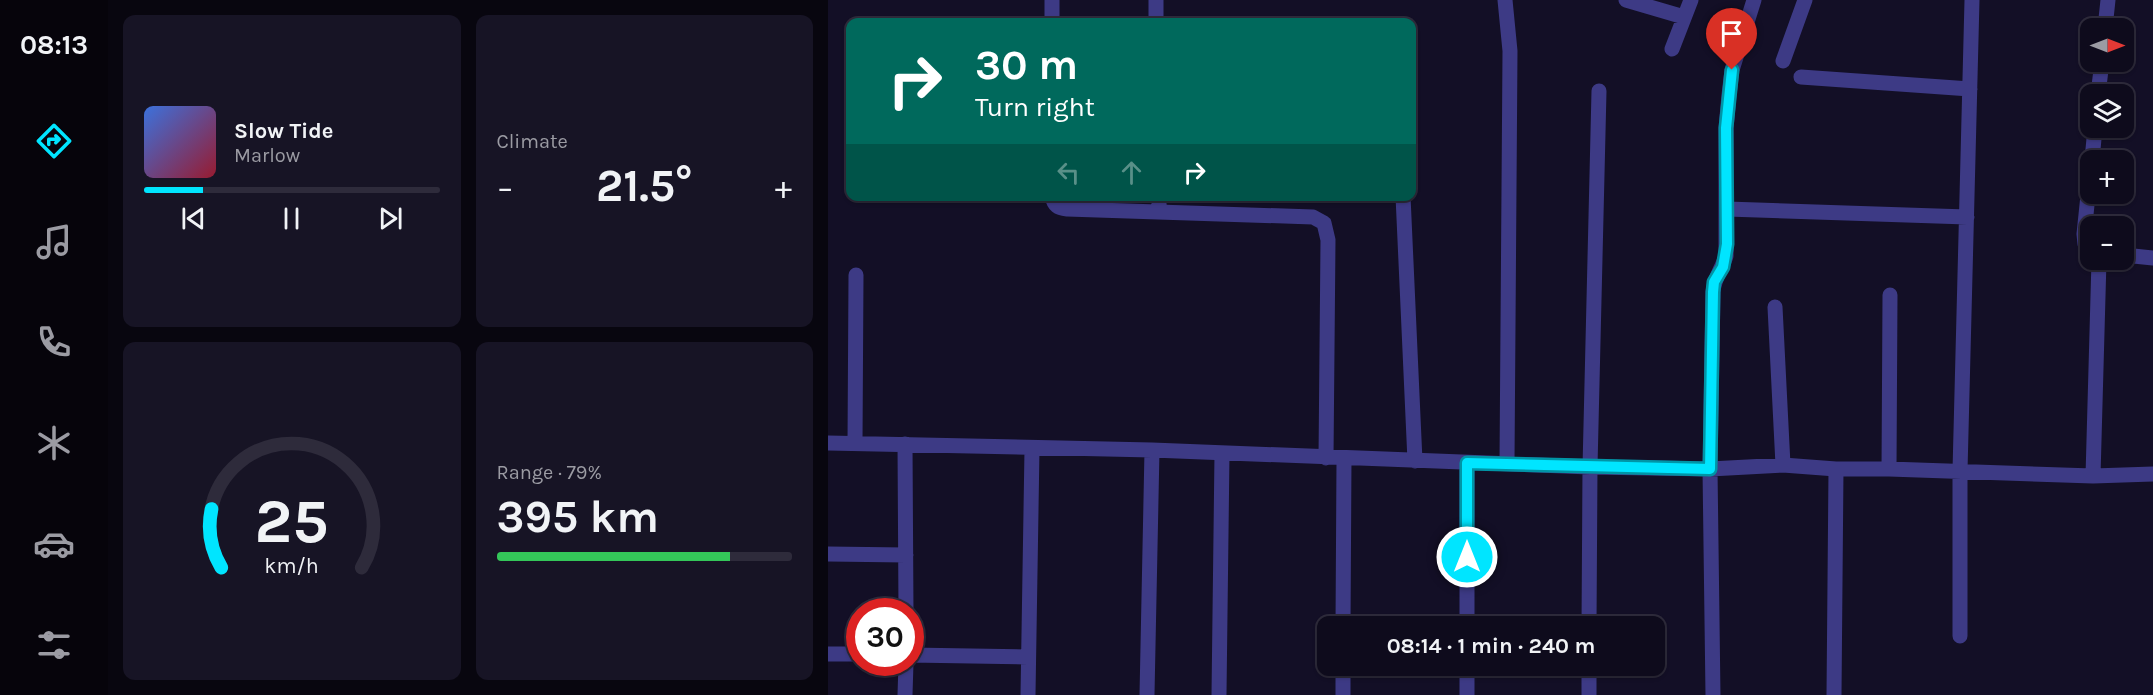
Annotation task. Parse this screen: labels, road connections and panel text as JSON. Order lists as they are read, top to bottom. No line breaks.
{"north":"right","page":{"tabs":"08:13","tile":["Climate",["Range · 79%","395 km"]],"map_buttons":["+","−"],"turn":["30 m","Turn right"],"song":["Slow Tide","Marlow"],"heat":["−","21.5°","+"],"limit":"30","trip":"08:14 · 1 min · 240 m","gauge":["25","km/h"]}}
